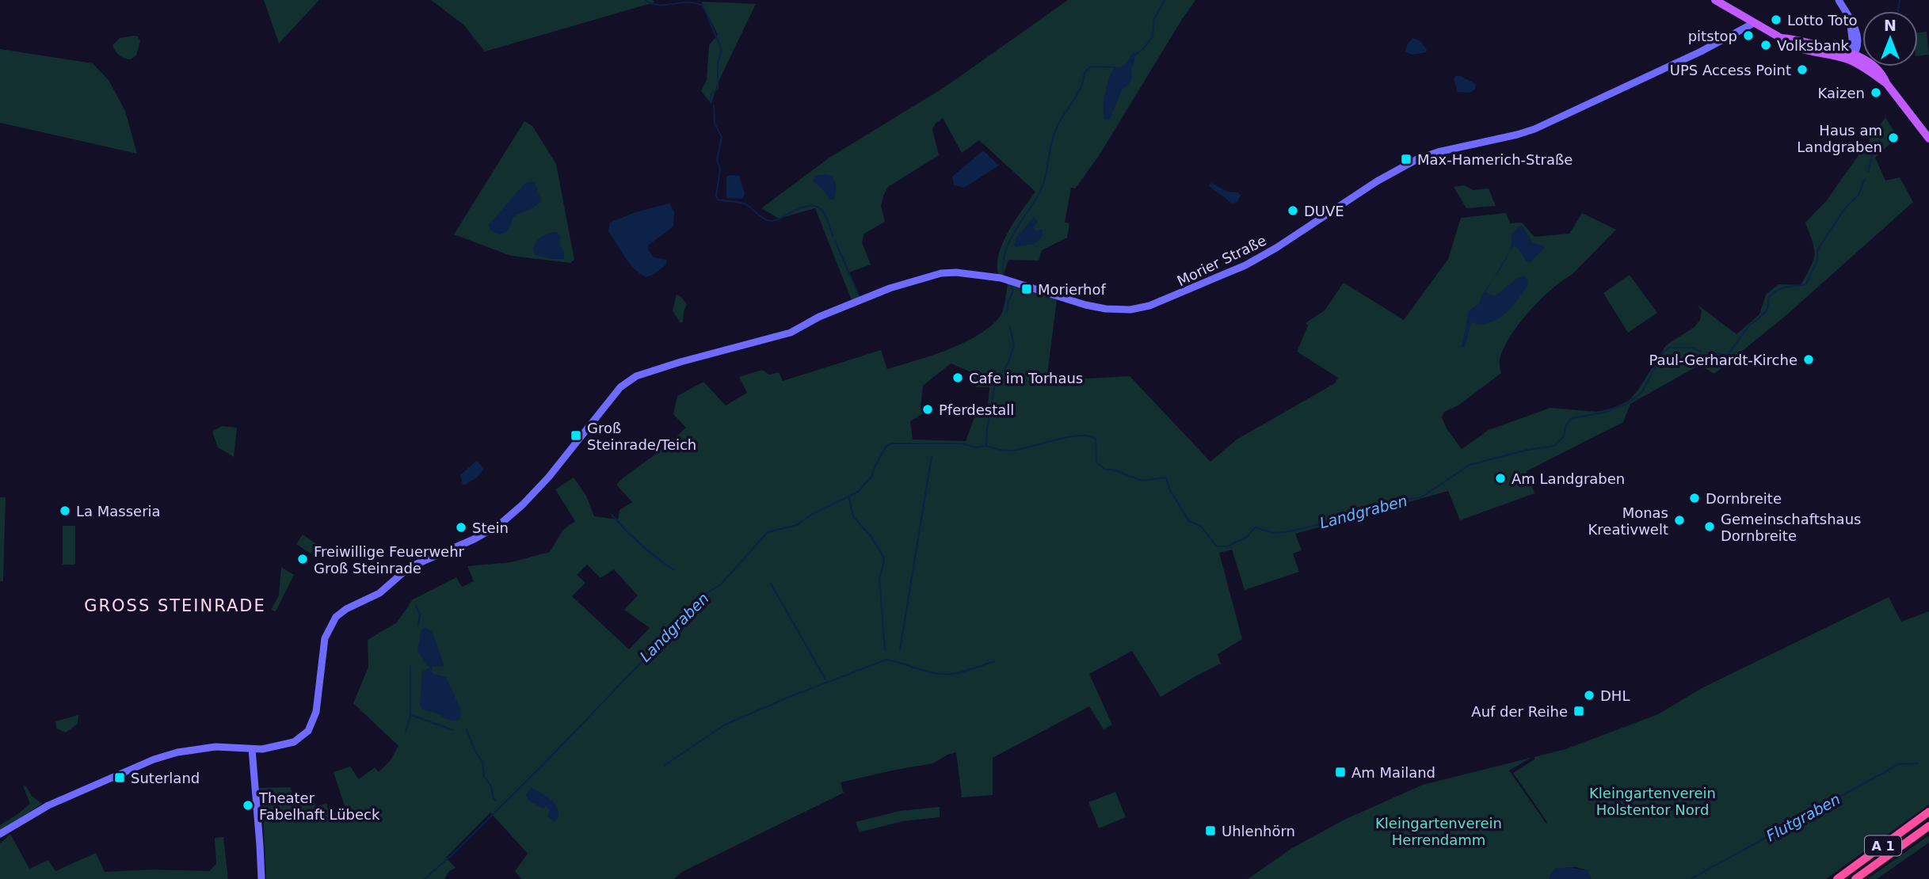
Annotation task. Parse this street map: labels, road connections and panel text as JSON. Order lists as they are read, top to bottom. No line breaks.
{"streets":{"highway":["A 1"],"main road":["Morier Straße"]},"districts":["GROSS STEINRADE"],"water":["Landgraben","Flutgraben"],"parks":["Kleingartenverein Holstentor Nord","Kleingartenverein Herrendamm"],"places":{"other":["Lotto Toto","pitstop","Volksbank","UPS Access Point","Kaizen","Haus am Landgraben","DUVE","Paul-Gerhardt-Kirche","Cafe im Torhaus","Pferdestall","Am Landgraben","Dornbreite","La Masseria","Monas Kreativwelt","Gemeinschaftshaus Dornbreite","Stein","Freiwillige Feuerwehr Groß Steinrade","DHL","Theater Fabelhaft Lübeck"],"transit":["Max-Hamerich-Straße","Morierhof","Groß Steinrade/Teich","Auf der Reihe","Am Mailand","Suterland","Uhlenhörn"]},"north":"top"}
